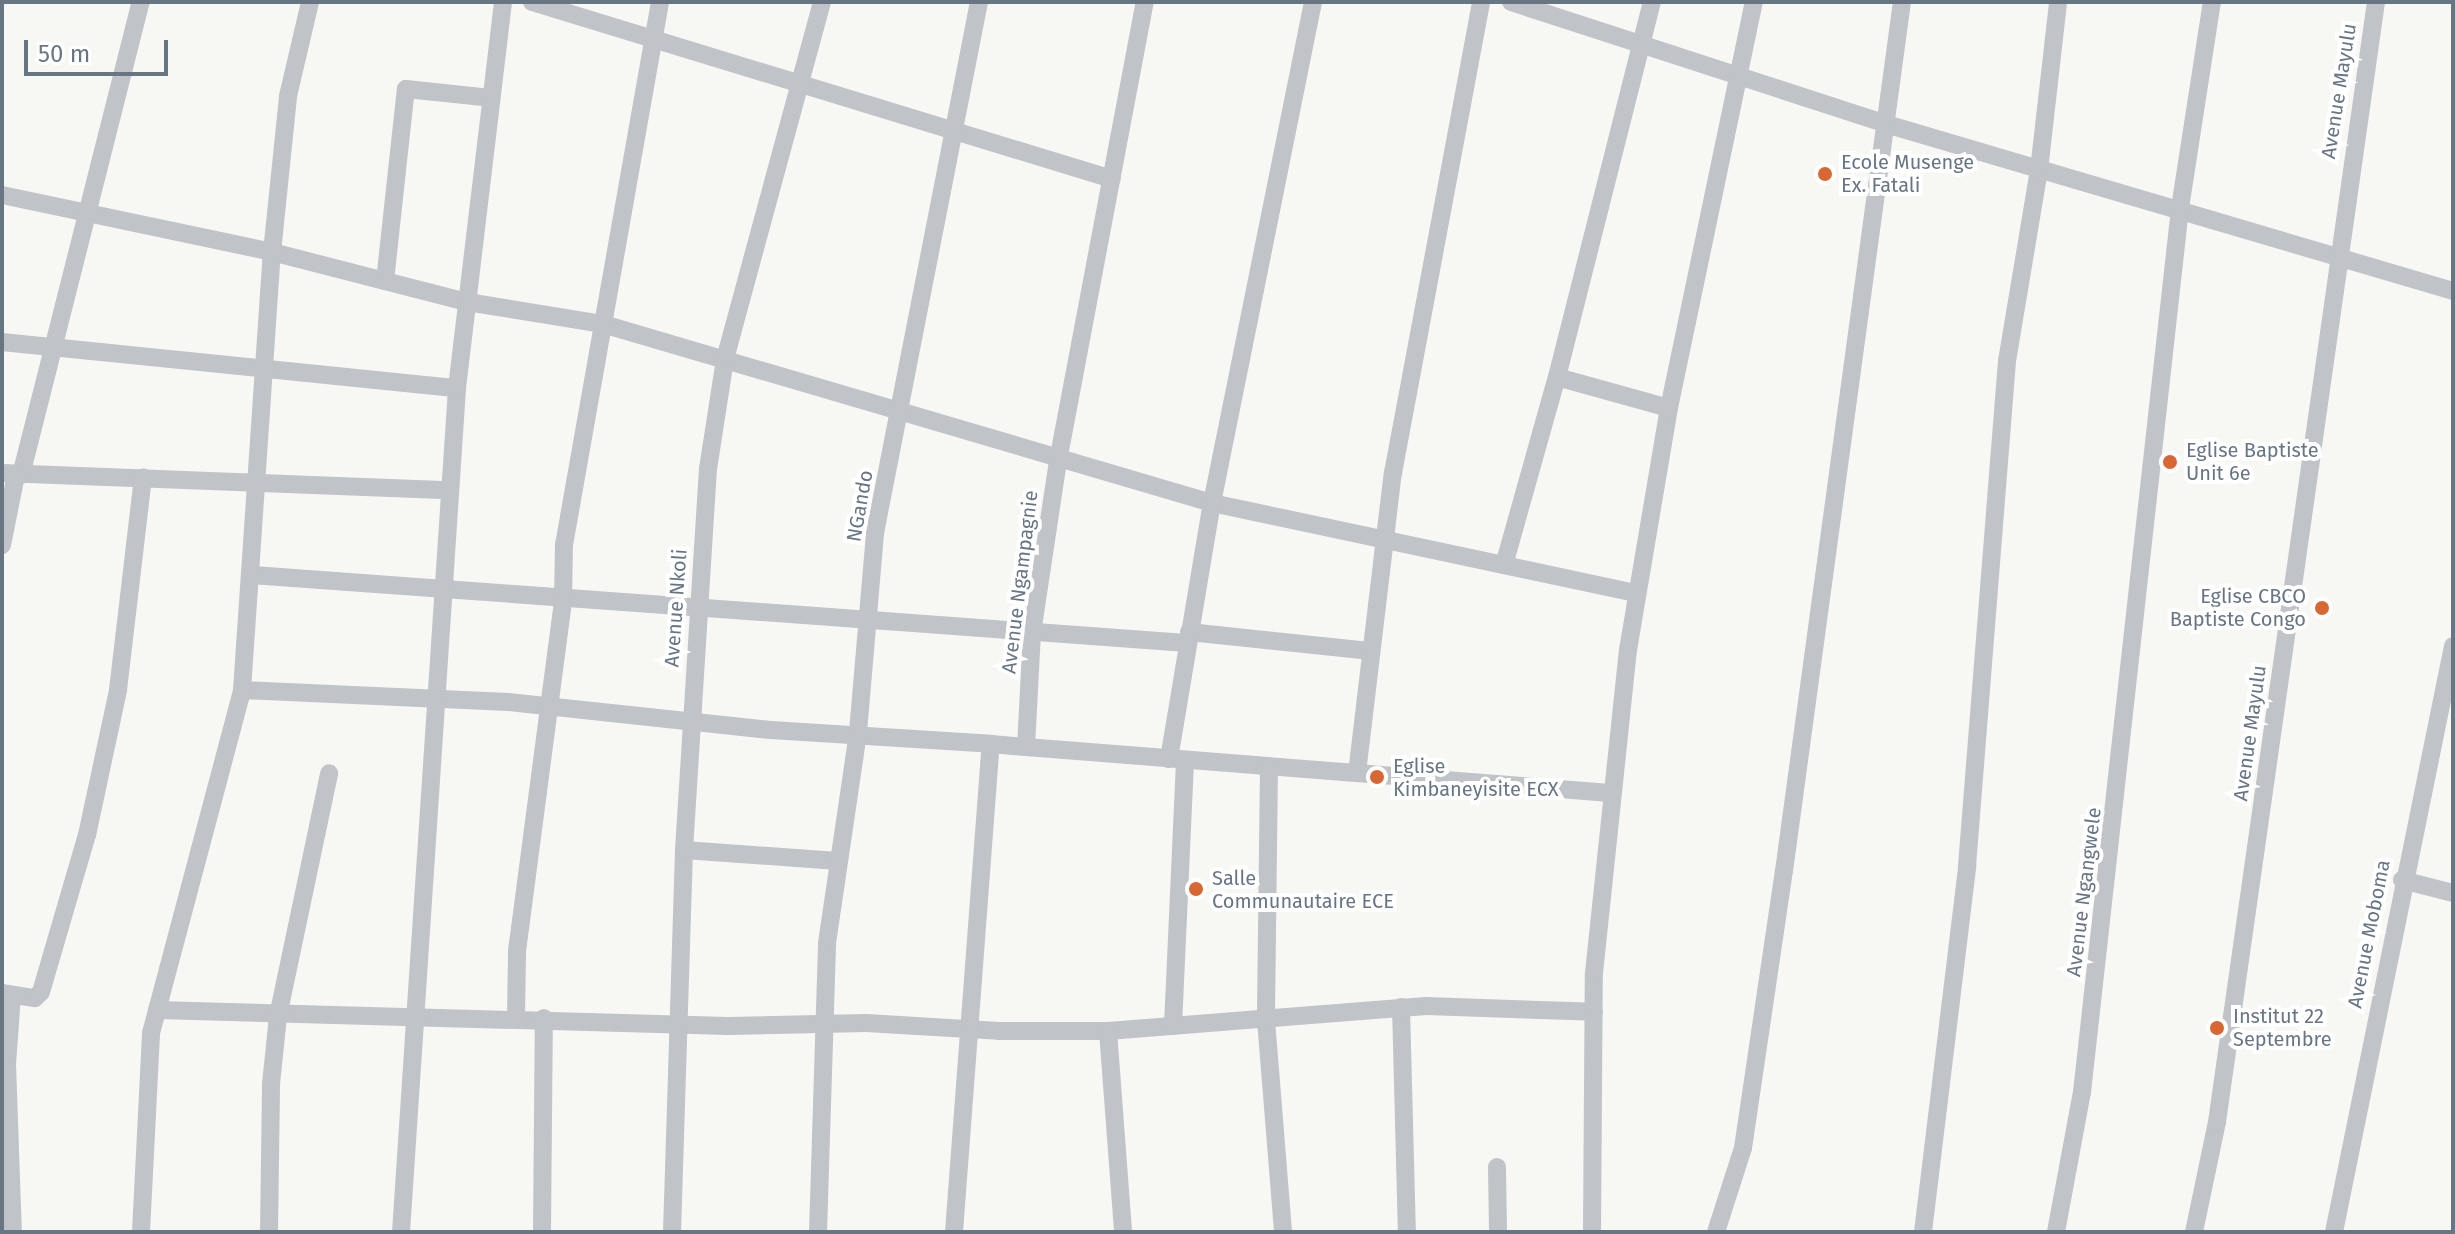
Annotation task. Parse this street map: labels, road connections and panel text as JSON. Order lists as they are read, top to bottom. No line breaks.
{"streets":{"street":["Avenue Mayulu","NGando","Avenue Ngampagnie","Avenue Nkoli","Avenue Ngangwele","Avenue Moboma"]},"places":["Ecole Musenge Ex. Fatali","Eglise Baptiste Unit 6e","Eglise CBCO Baptiste Congo","Eglise Kimbaneyisite ECX","Salle Communautaire ECE","Institut 22 Septembre"],"scale_bar":"50 m"}
